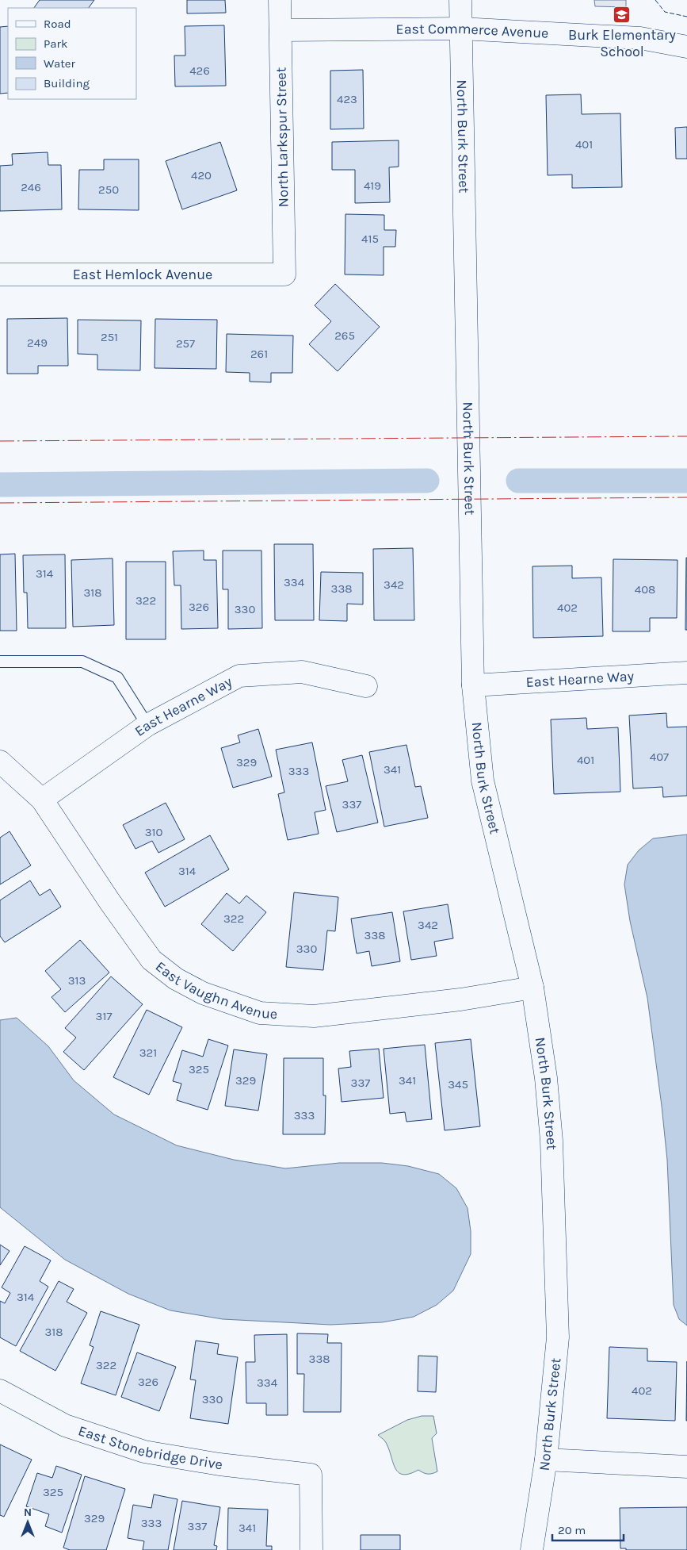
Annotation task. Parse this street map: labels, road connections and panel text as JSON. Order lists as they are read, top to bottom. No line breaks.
{"streets":{"street":["East Commerce Avenue","North Larkspur Street","North Burk Street","East Hemlock Avenue","East Hearne Way","East Vaughn Avenue","East Stonebridge Drive"]},"crossings":[["East Commerce Avenue","North Larkspur Street"],["East Commerce Avenue","North Burk Street"],["North Larkspur Street","East Hemlock Avenue"],["North Burk Street","East Hearne Way"],["North Burk Street","East Vaughn Avenue"],["East Hearne Way","East Vaughn Avenue"]],"places":{"school or university":["Burk Elementary School"]},"house_numbers":["426","423","401","420","419","246","250","415","265","251","249","257","261","314","334","342","338","408","318","322","326","402","330","407","401","329","341","333","337","310","314","322","342","338","330","313","317","321","325","329","341","337","345","333","314","318","338","322","326","334","402","330","325","329","333","337","341"],"legend":["Road","Park","Water","Building"],"scale_bar":"20 m","north":"top"}
